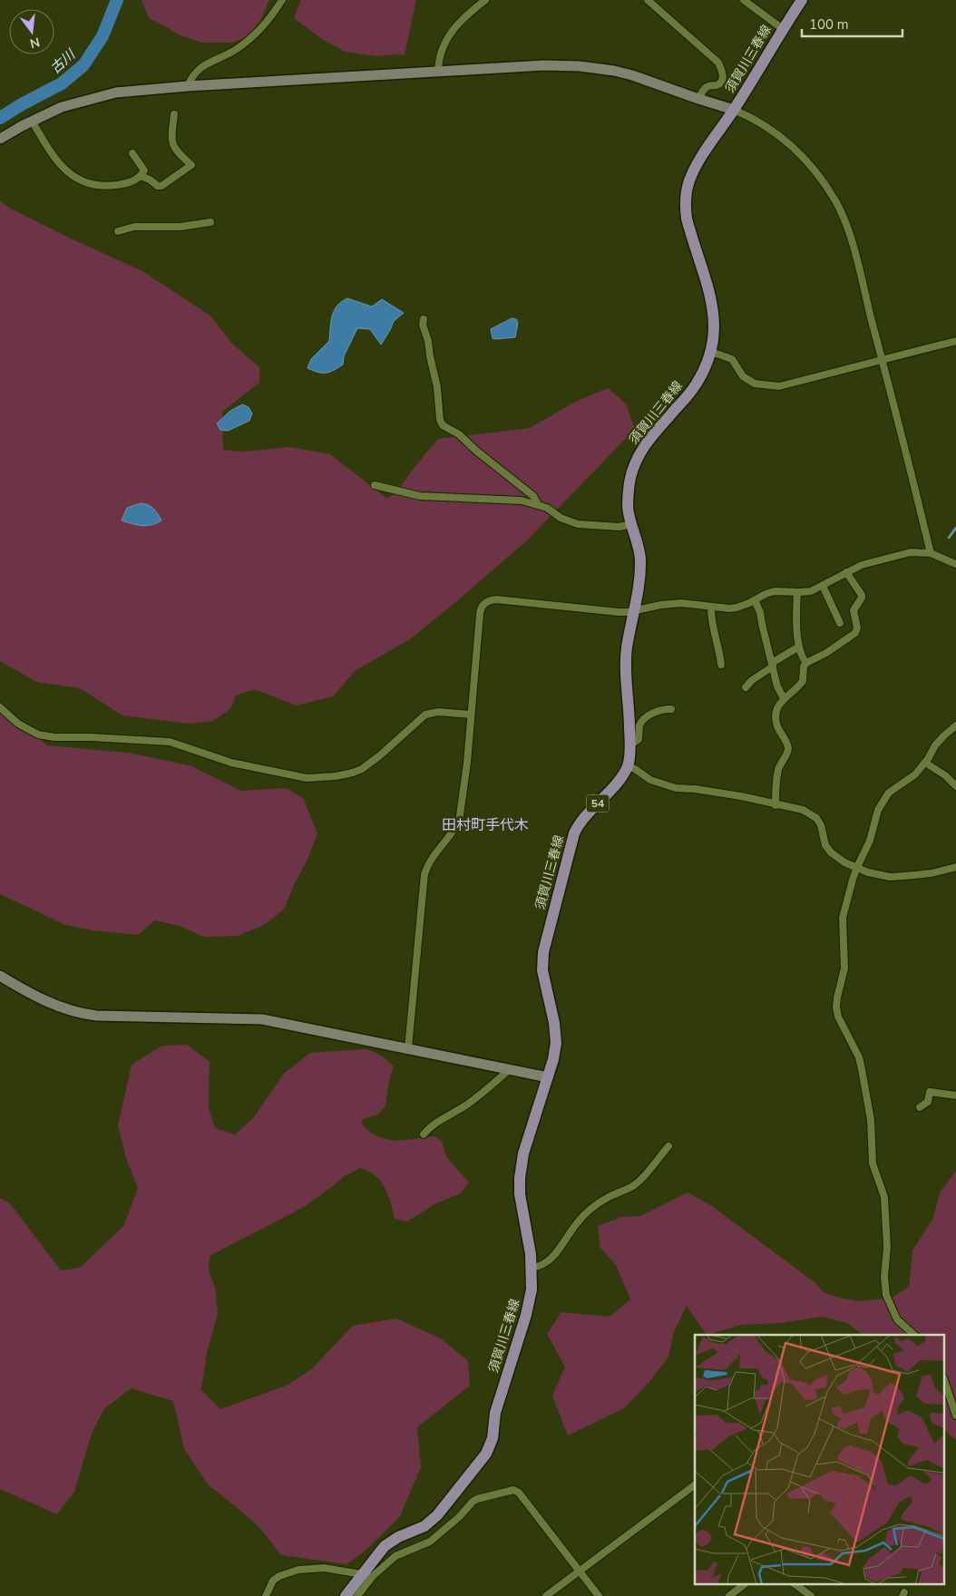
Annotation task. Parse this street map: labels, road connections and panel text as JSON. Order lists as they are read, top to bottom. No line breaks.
{"streets":{"main road":["須賀川三春線","54"]},"districts":["田村町手代木"],"water":["古川"],"scale_bar":"100 m","north":"bottom"}
